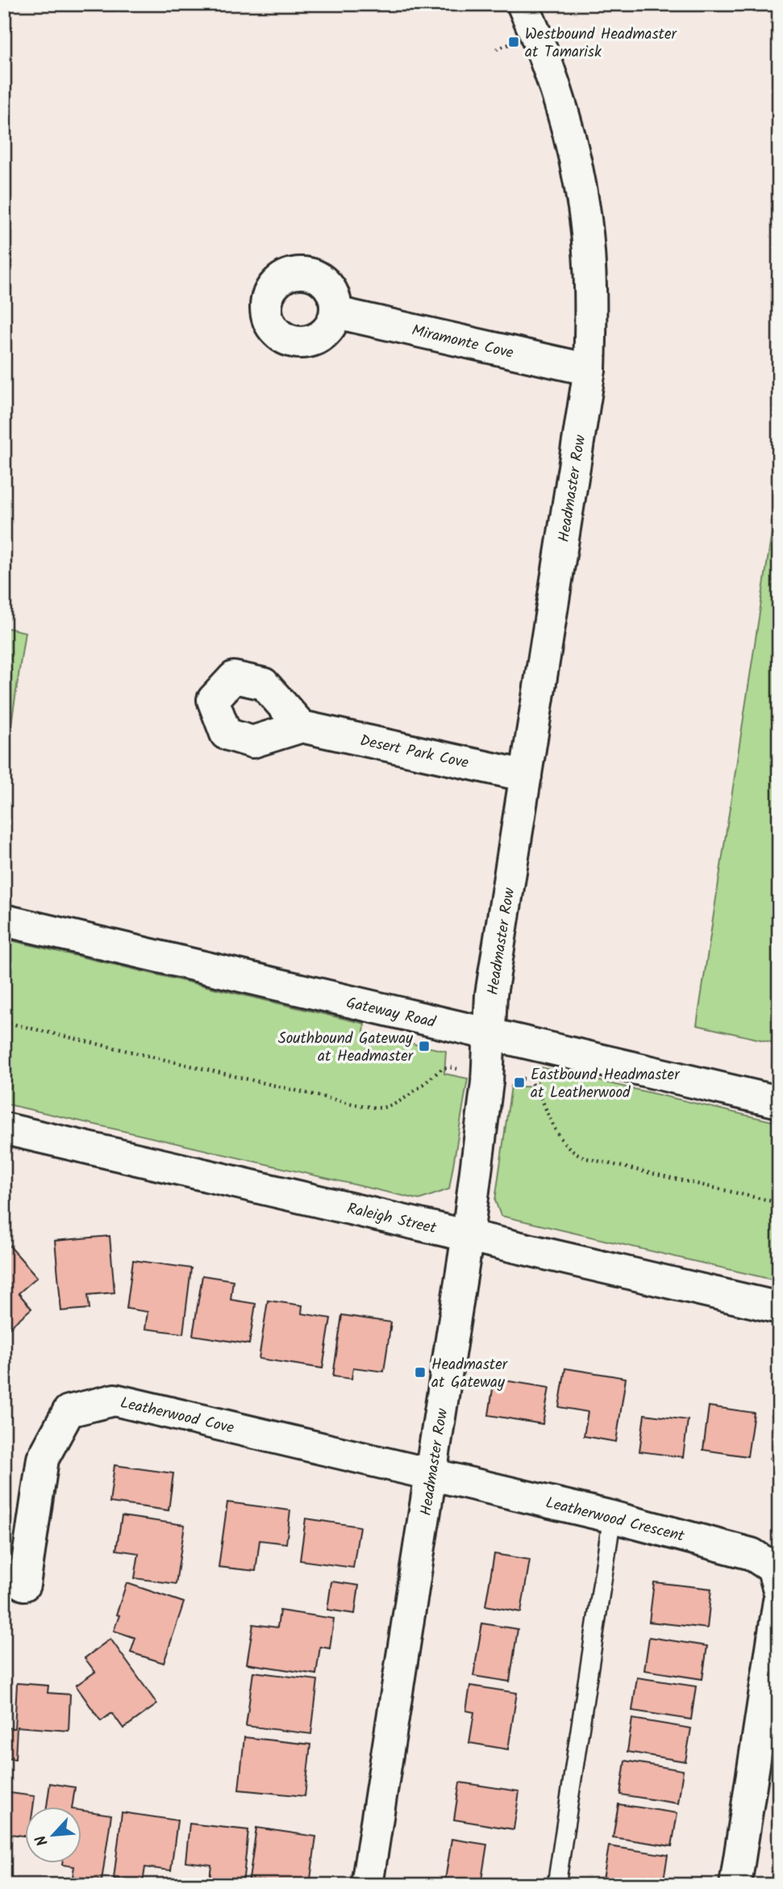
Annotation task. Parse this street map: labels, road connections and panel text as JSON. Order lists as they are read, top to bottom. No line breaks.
{"streets":{"street":["Miramonte Cove","Headmaster Row","Desert Park Cove","Gateway Road","Raleigh Street","Leatherwood Cove","Leatherwood Crescent"]},"crossings":[["Miramonte Cove","Headmaster Row"],["Headmaster Row","Desert Park Cove"],["Headmaster Row","Gateway Road"],["Headmaster Row","Raleigh Street"],["Headmaster Row","Leatherwood Cove"],["Headmaster Row","Leatherwood Crescent"],["Leatherwood Cove","Leatherwood Crescent"]],"places":{"transit":["Westbound Headmaster at Tamarisk","Southbound Gateway at Headmaster","Eastbound Headmaster at Leatherwood","Headmaster at Gateway"]},"north":"bottom left"}
